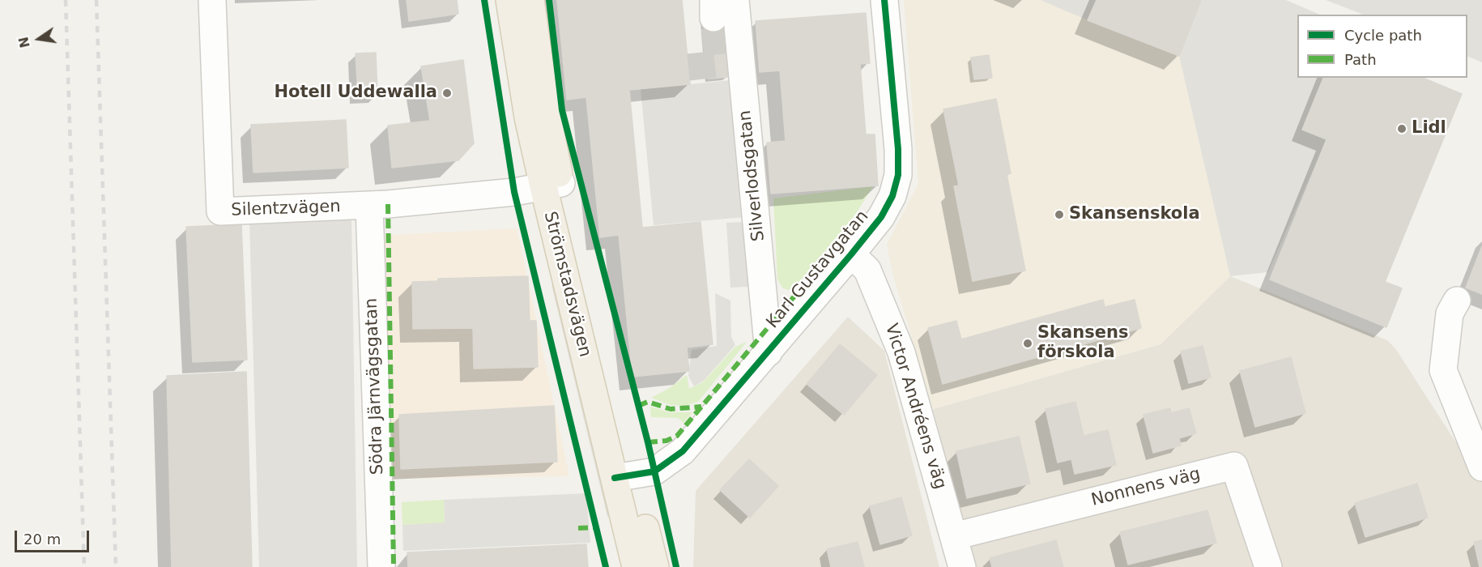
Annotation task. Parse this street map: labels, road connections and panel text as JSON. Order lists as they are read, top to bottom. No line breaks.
{"streets":{"main road":["Strömstadsvägen"],"street":["Silverlodsgatan","Silentzvägen","Karl Gustavgatan","Södra Järnvägsgatan","Victor Andréens väg","Nonnens väg"]},"crossings":[["Silverlodsgatan","Karl Gustavgatan"],["Silentzvägen","Strömstadsvägen"],["Silentzvägen","Södra Järnvägsgatan"],["Karl Gustavgatan","Strömstadsvägen"],["Karl Gustavgatan","Victor Andréens väg"],["Victor Andréens väg","Nonnens väg"]],"places":["Hotell Uddewalla","Lidl","Skansenskola","Skansens förskola"],"legend":["Cycle path","Path"],"scale_bar":"20 m","north":"left"}
